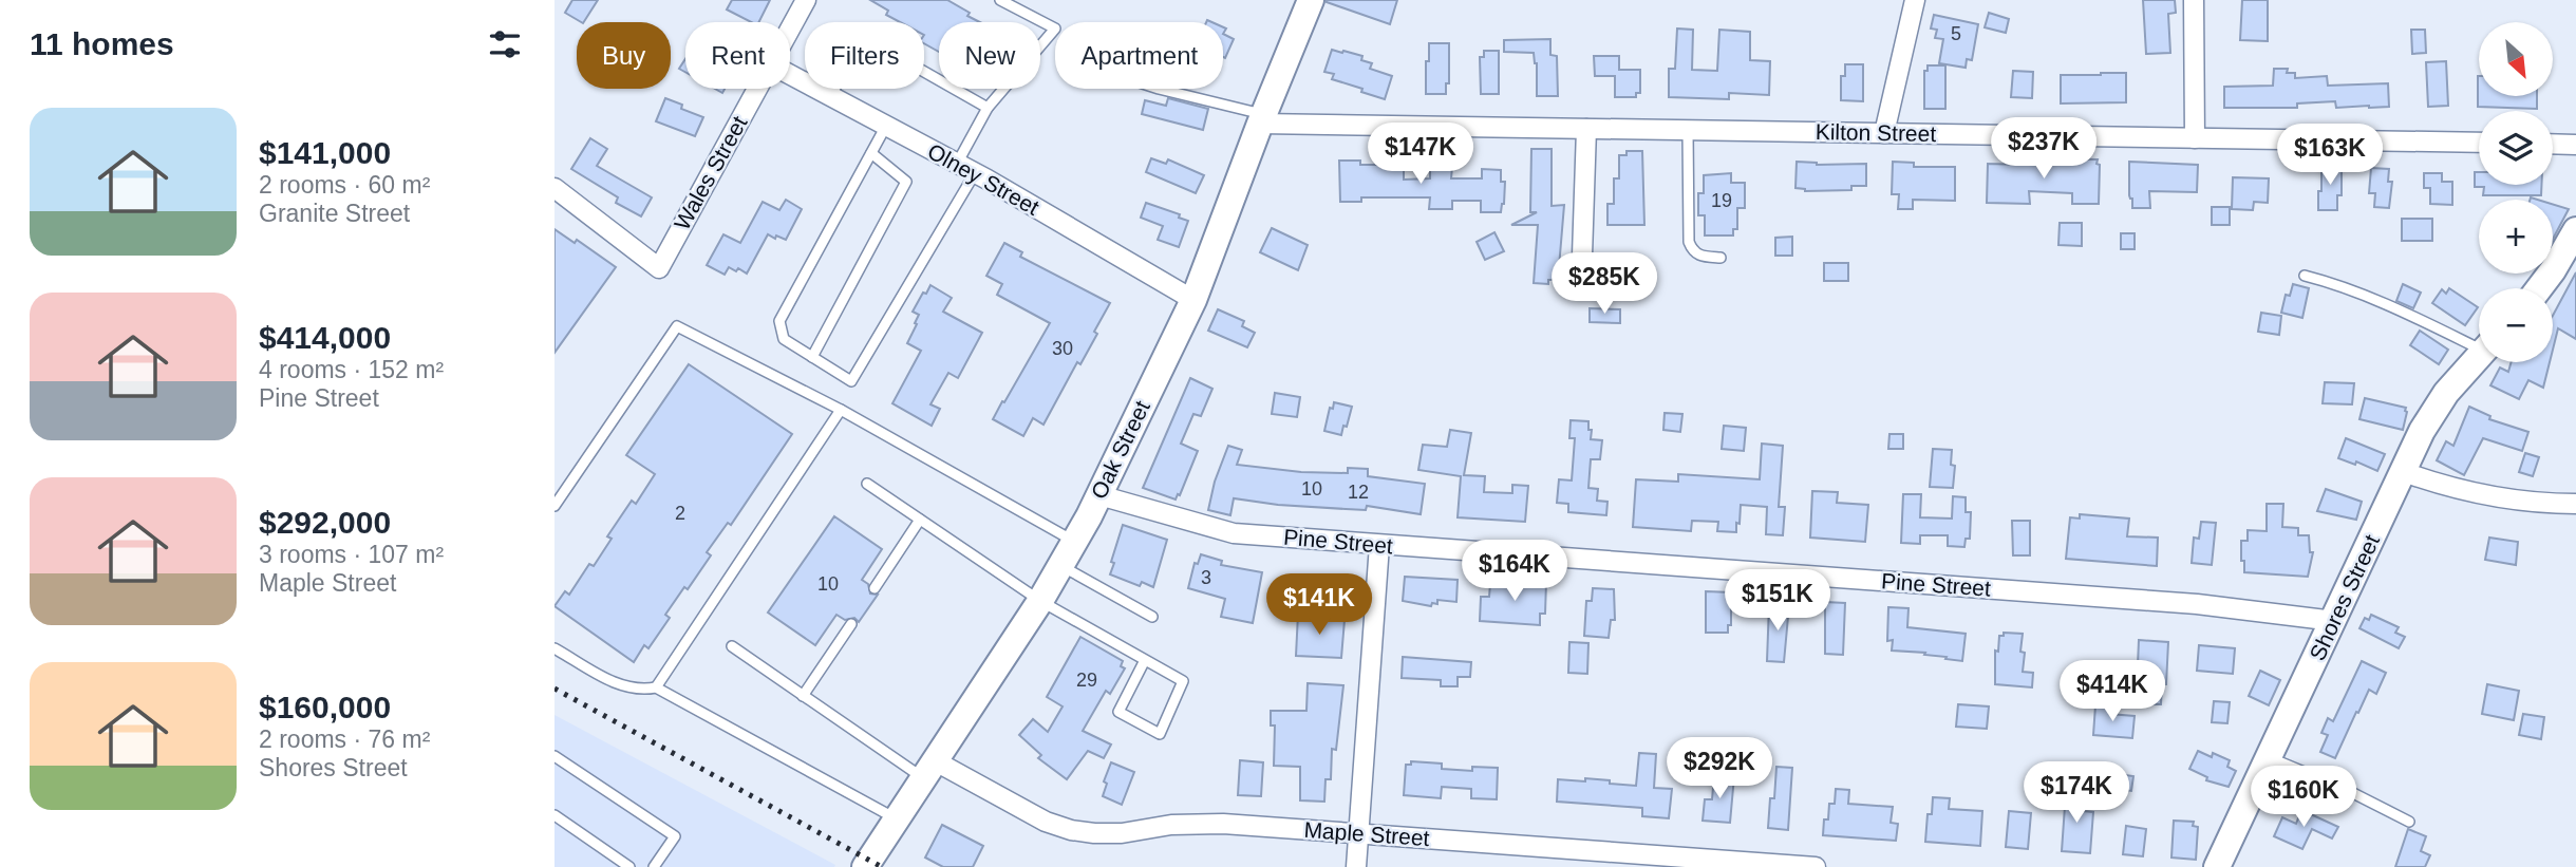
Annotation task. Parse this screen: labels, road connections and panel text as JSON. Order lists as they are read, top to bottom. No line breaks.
{"streets":{"street":["Kilton Street","Wales Street","Olney Street","Oak Street","Pine Street","Shores Street","Maple Street"]},"crossings":[["Kilton Street","Oak Street"],["Olney Street","Oak Street"],["Oak Street","Pine Street"],["Oak Street","Maple Street"],["Pine Street","Shores Street"]],"house_numbers":["5","19","30","10","12","2","3","10","29"],"north":"bottom right","page":{"heading":"11 homes","map_buttons":["+","−"],"chip":["Buy","Rent","Filters","New","Apartment"],"list":[{"name":"$141,000","note":"2 rooms · 60 m² · Granite Street"},{"name":"$414,000","note":"4 rooms · 152 m² · Pine Street"},{"name":"$292,000","note":"3 rooms · 107 m² · Maple Street"},{"name":"$160,000","note":"2 rooms · 76 m² · Shores Street"}],"price":["$237K","$147K","$163K","$285K","$164K","$151K","$141K","$414K","$292K","$174K","$160K"]}}
